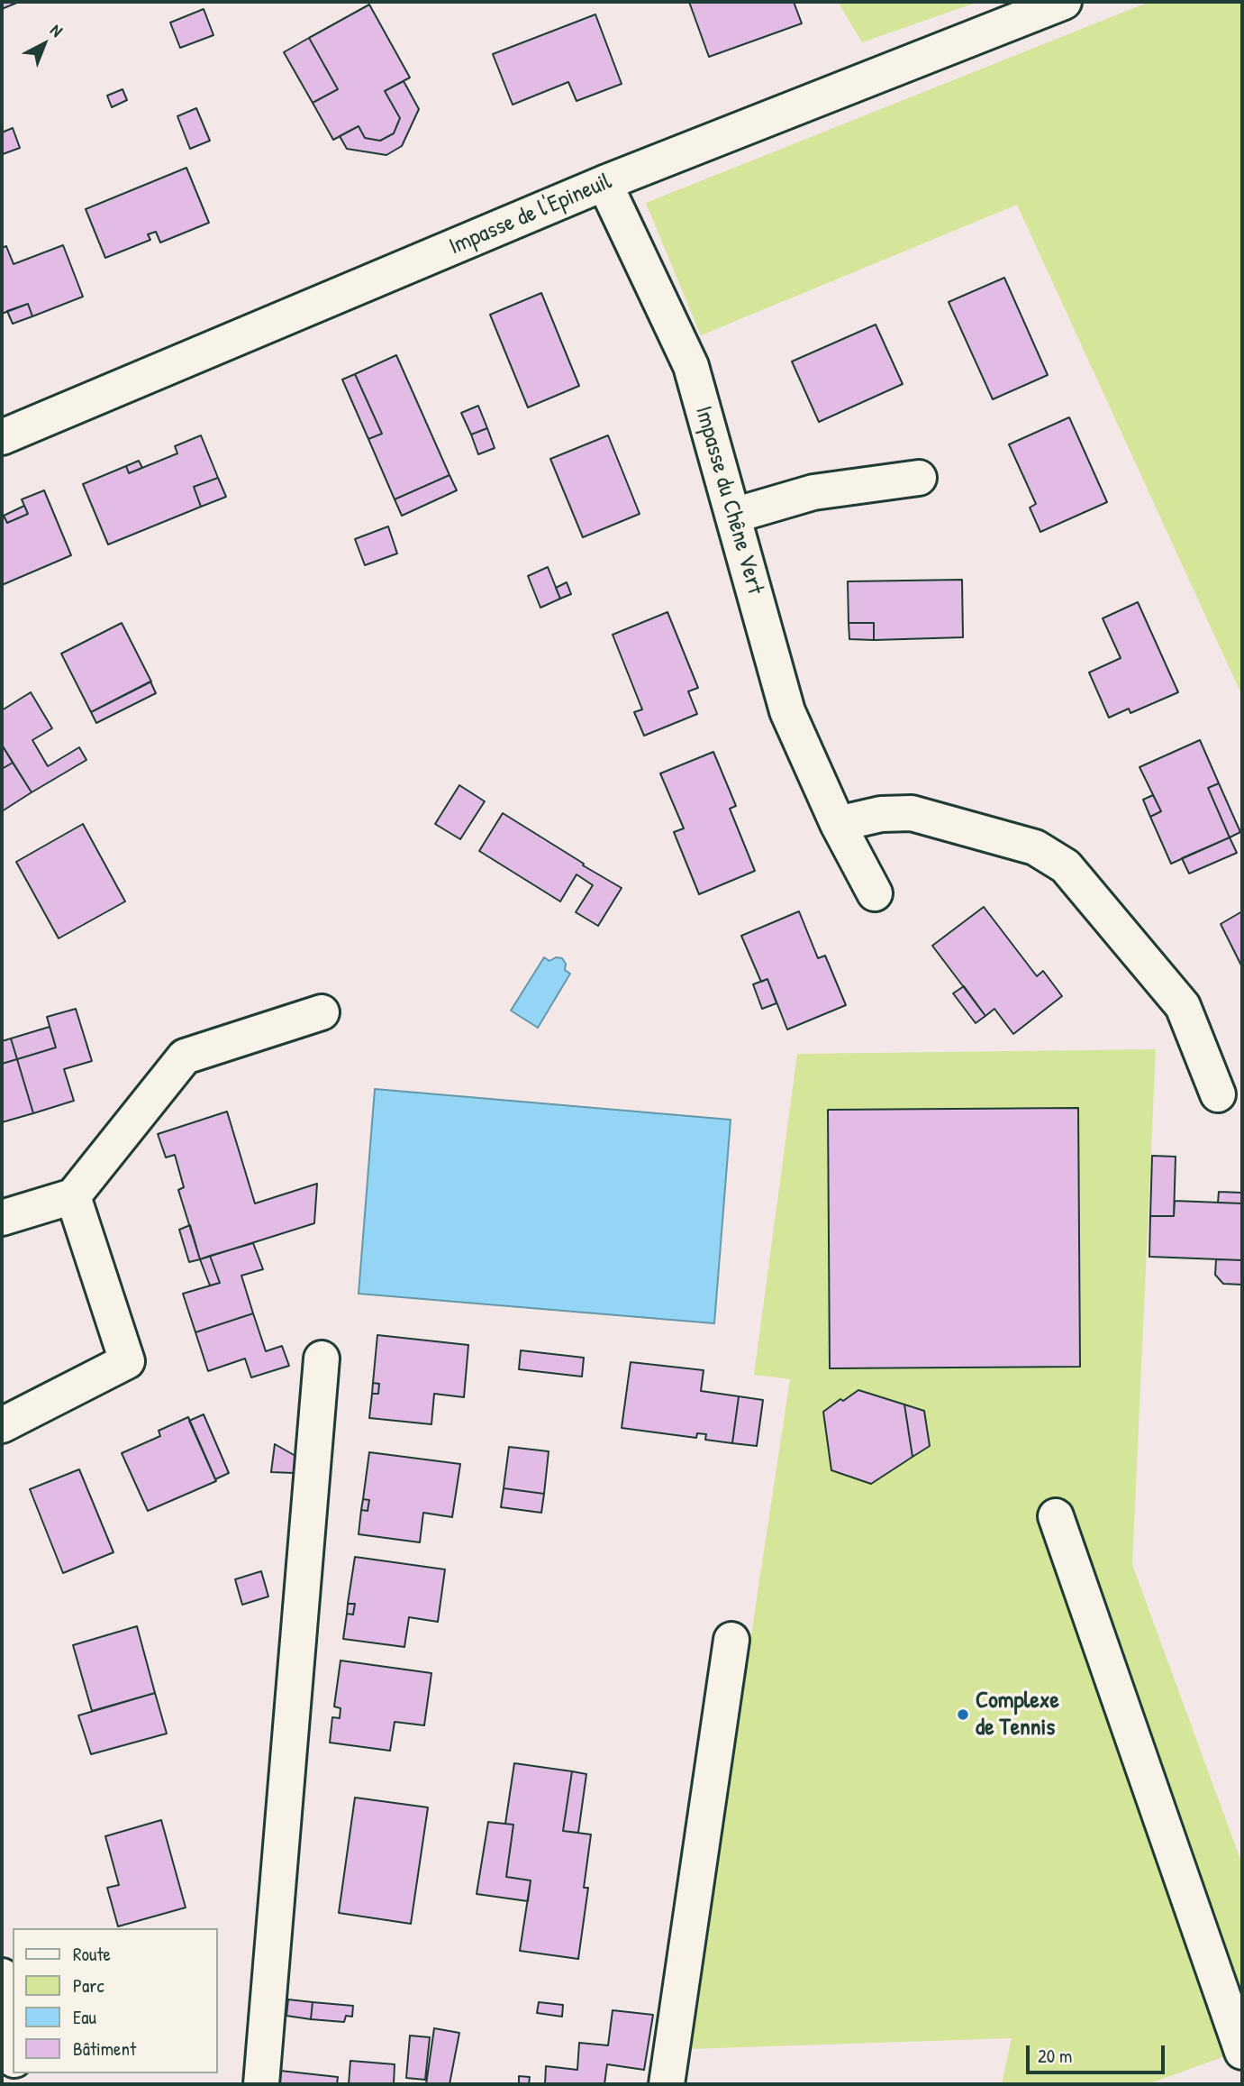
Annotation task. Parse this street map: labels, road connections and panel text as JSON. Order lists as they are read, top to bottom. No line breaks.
{"streets":{"street":["Impasse de l'Epineuil","Impasse du Chêne Vert"]},"crossings":[["Impasse de l'Epineuil","Impasse du Chêne Vert"]],"places":["Complexe de Tennis"],"legend":["Route","Parc","Eau","Bâtiment"],"scale_bar":"20 m","north":"top right"}
